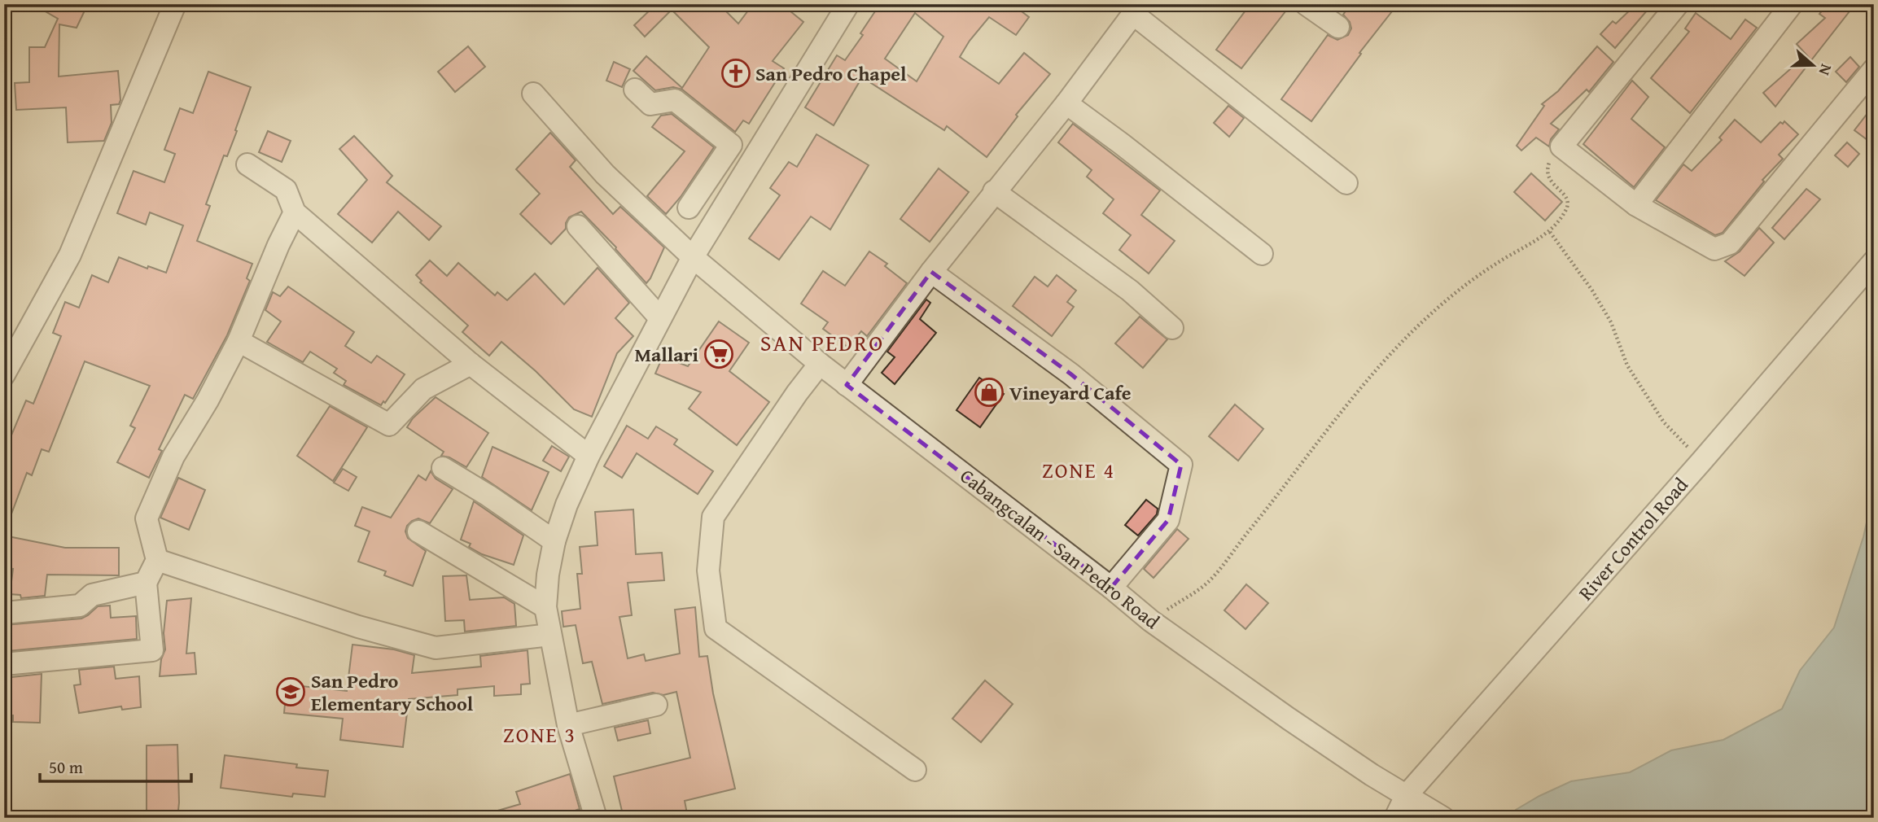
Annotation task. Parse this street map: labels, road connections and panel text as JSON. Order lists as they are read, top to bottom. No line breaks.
{"streets":{"street":["River Control Road","Cabangcalan - San Pedro Road"]},"crossings":[["River Control Road","Cabangcalan - San Pedro Road"]],"districts":["SAN PEDRO","ZONE 4","ZONE 3"],"places":{"church":["San Pedro Chapel"],"supermarket":["Mallari"],"shop":["Vineyard Cafe"],"school or university":["San Pedro Elementary School"]},"scale_bar":"50 m","north":"right"}
